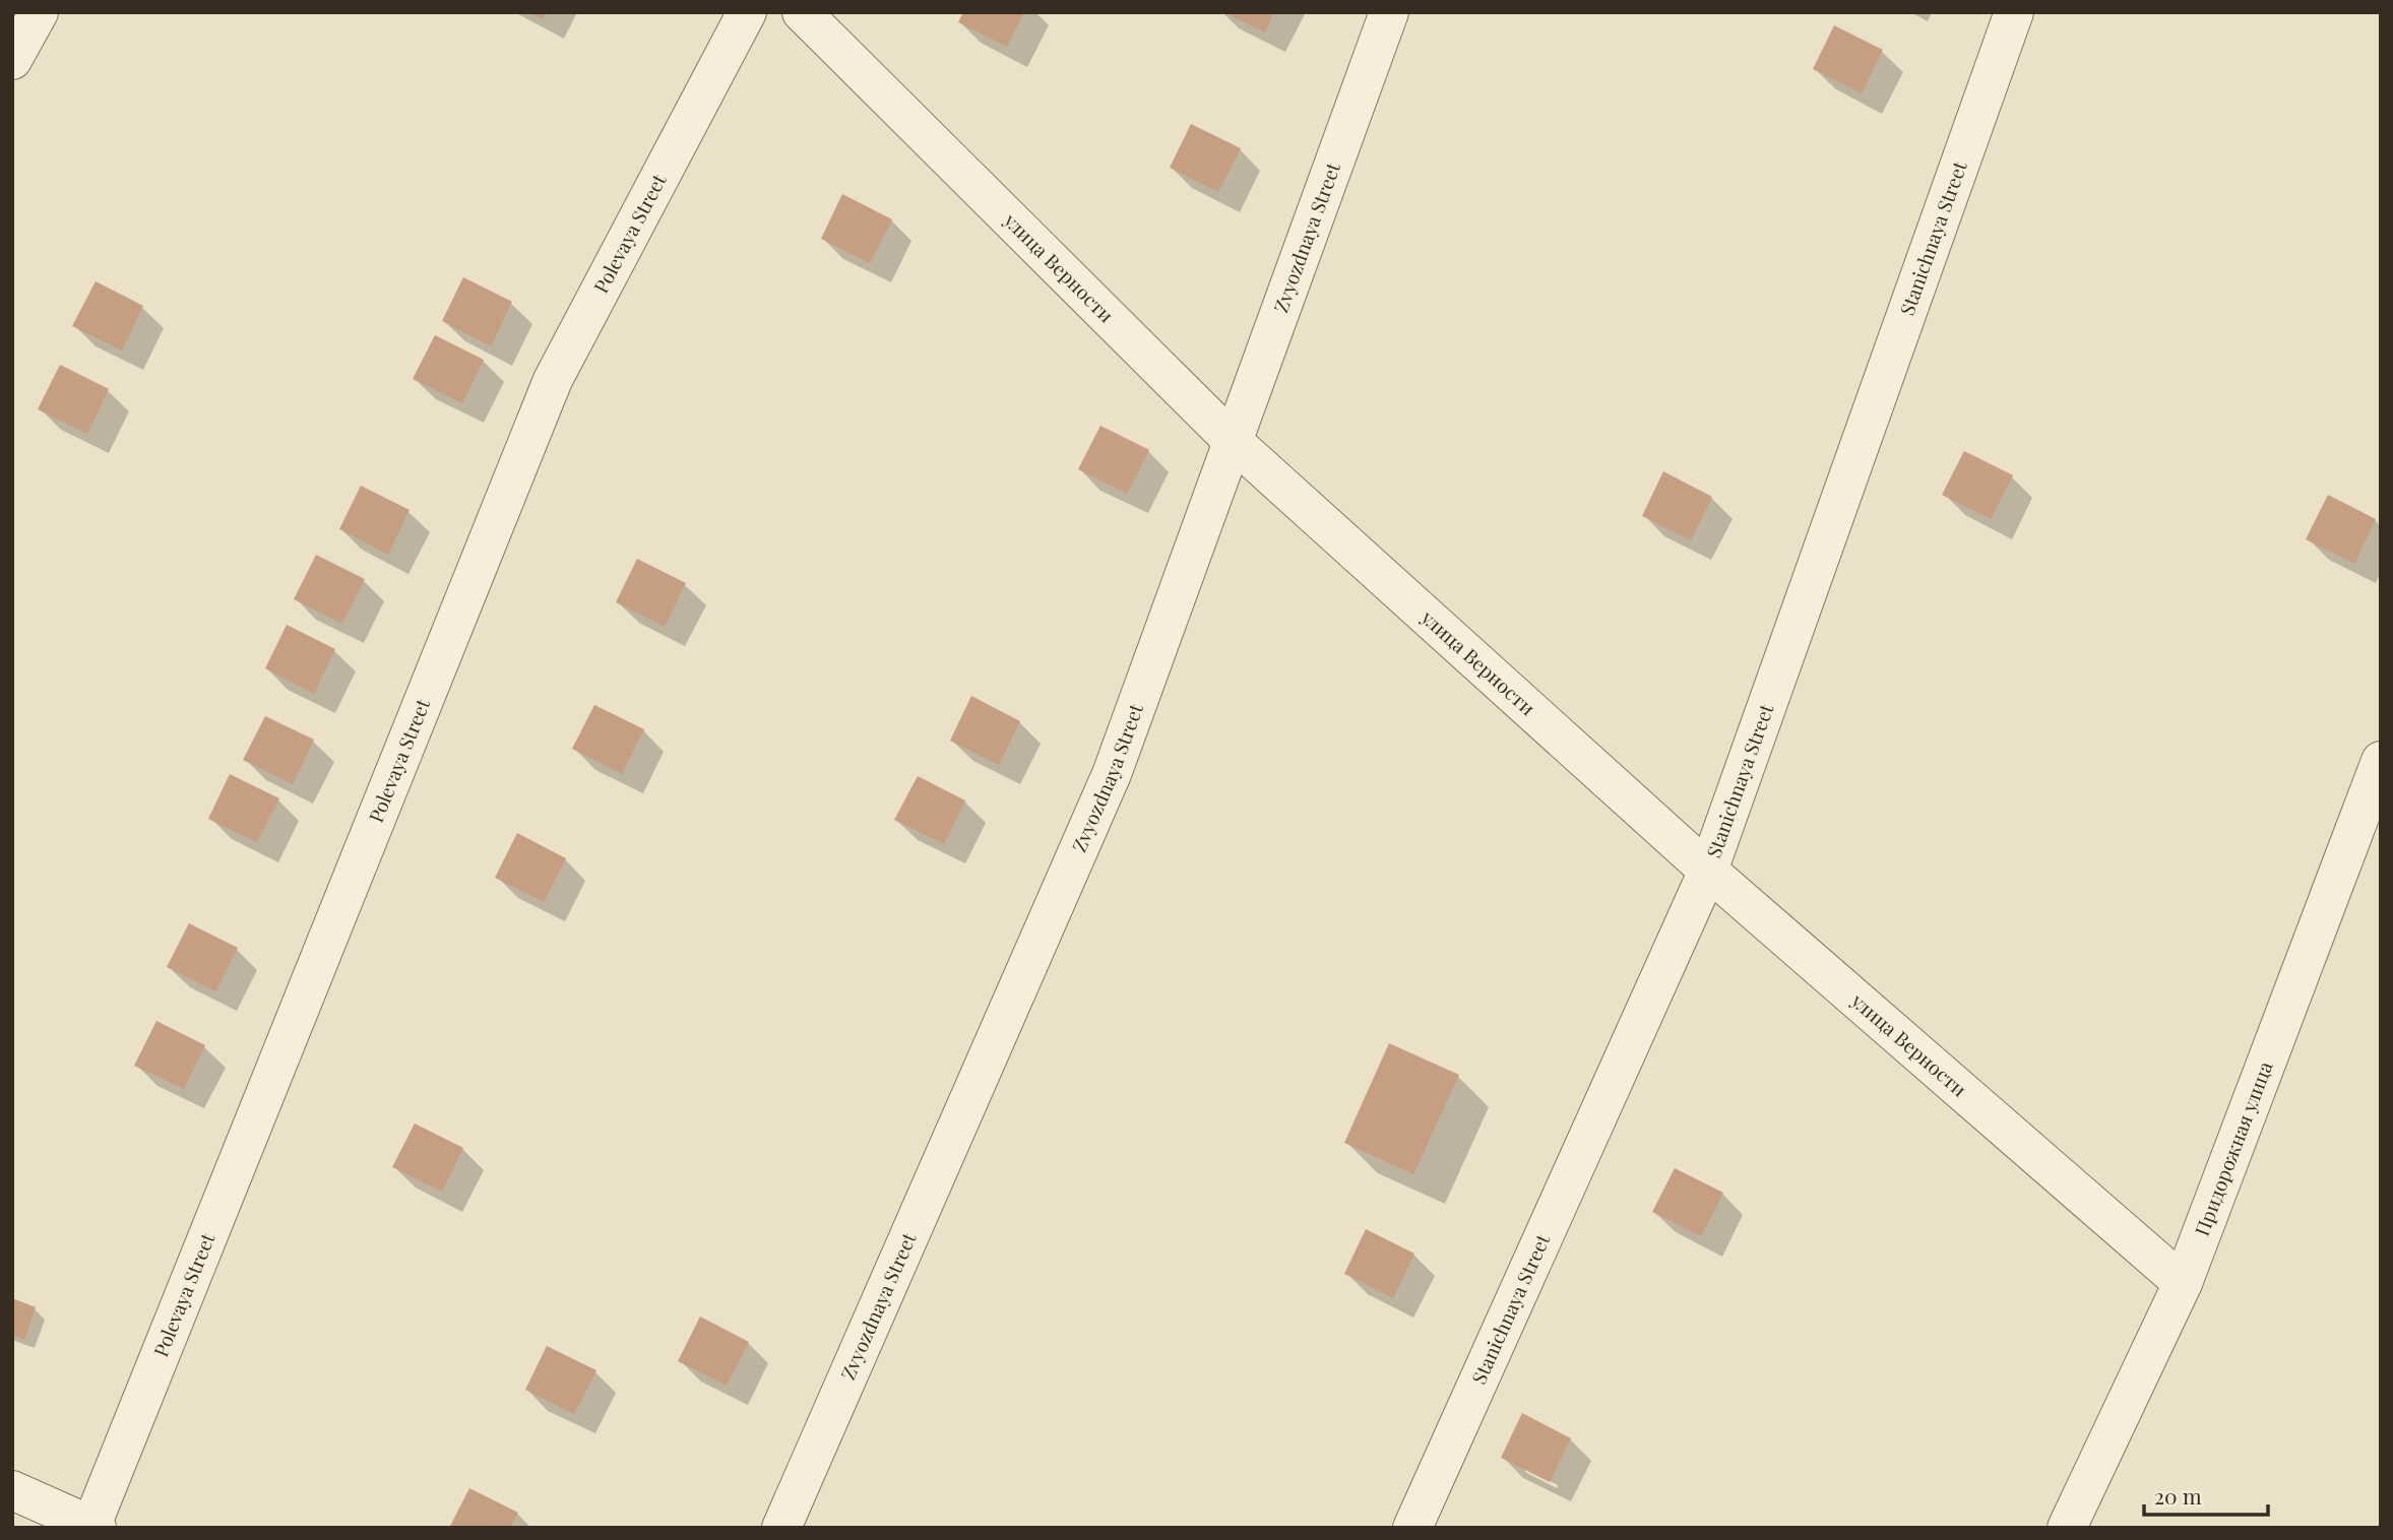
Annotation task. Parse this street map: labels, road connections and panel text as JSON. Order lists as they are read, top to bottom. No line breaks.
{"streets":{"street":["Polevaya Street","Zvyozdnaya Street","Stanichnaya Street","улица Верности","Придорожная улица"]},"crossings":[["Zvyozdnaya Street","улица Верности"],["Stanichnaya Street","улица Верности"],["улица Верности","Придорожная улица"]],"scale_bar":"20 m"}
